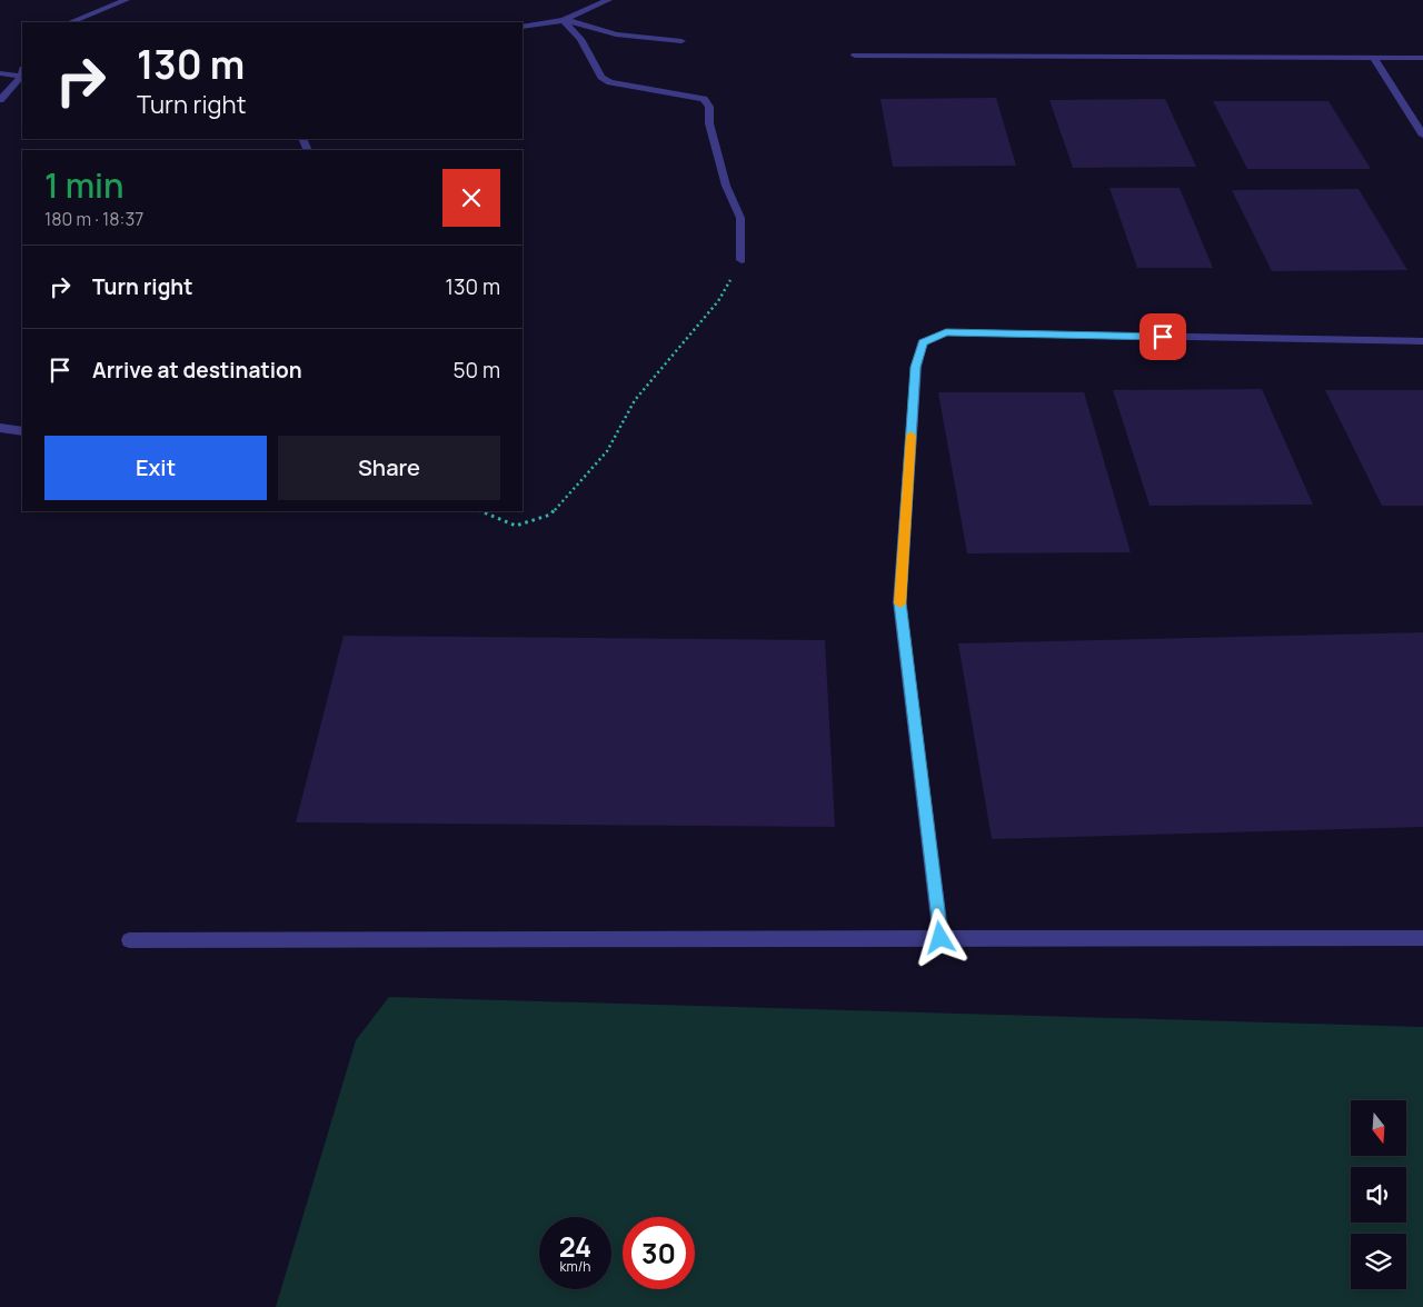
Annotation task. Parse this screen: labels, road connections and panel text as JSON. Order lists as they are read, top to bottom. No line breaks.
{"north":"bottom","page":{"turn":["130 m","Turn right"],"heading":["1 min","180 m · 18:37"],"list":[{"name":"Turn right","value":"130 m"},{"name":"Arrive at destination","value":"50 m"}],"buttons":["Exit","Share"],"speed":"24 km/h","limit":"30"}}
